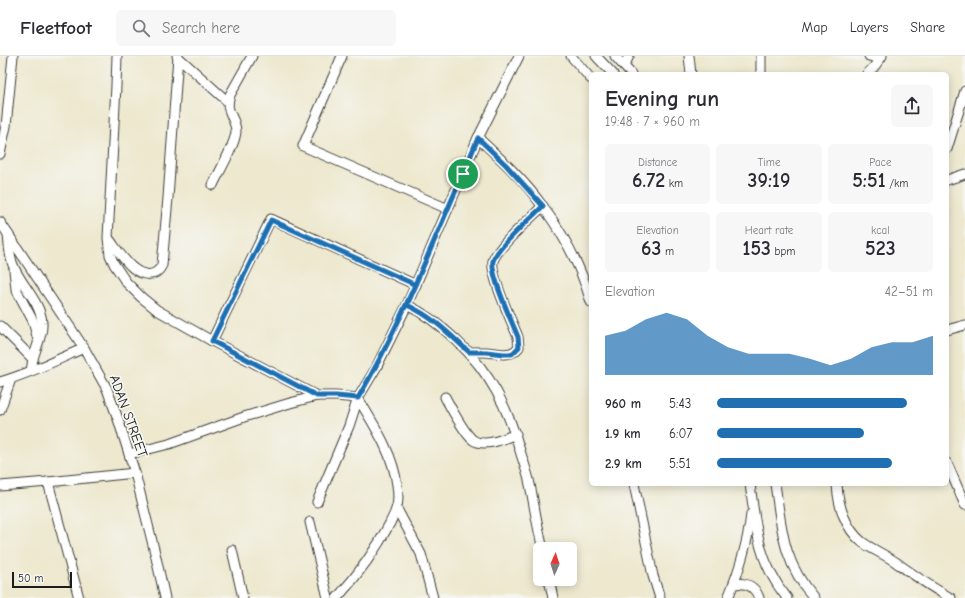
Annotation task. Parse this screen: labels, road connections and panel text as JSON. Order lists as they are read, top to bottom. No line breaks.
{"streets":{"street":["ADAN STREET"]},"scale_bar":"50 m","north":"top","page":{"header":"Fleetfoot","search":"Search here","nav":["Map","Layers","Share"],"heading":["Evening run","19:48 · 7 × 960 m"],"stats":[["Distance","6.72 km"],["Time","39:19"],["Pace","5:51 /km"],["Elevation","63 m"],["Heart rate","153 bpm"],["kcal","523"]],"chart":["Elevation","42–51 m"],"list":[{"name":"960 m","note":"5:43"},{"name":"1.9 km","note":"6:07"},{"name":"2.9 km","note":"5:51"}],"scale":"50 m"}}
